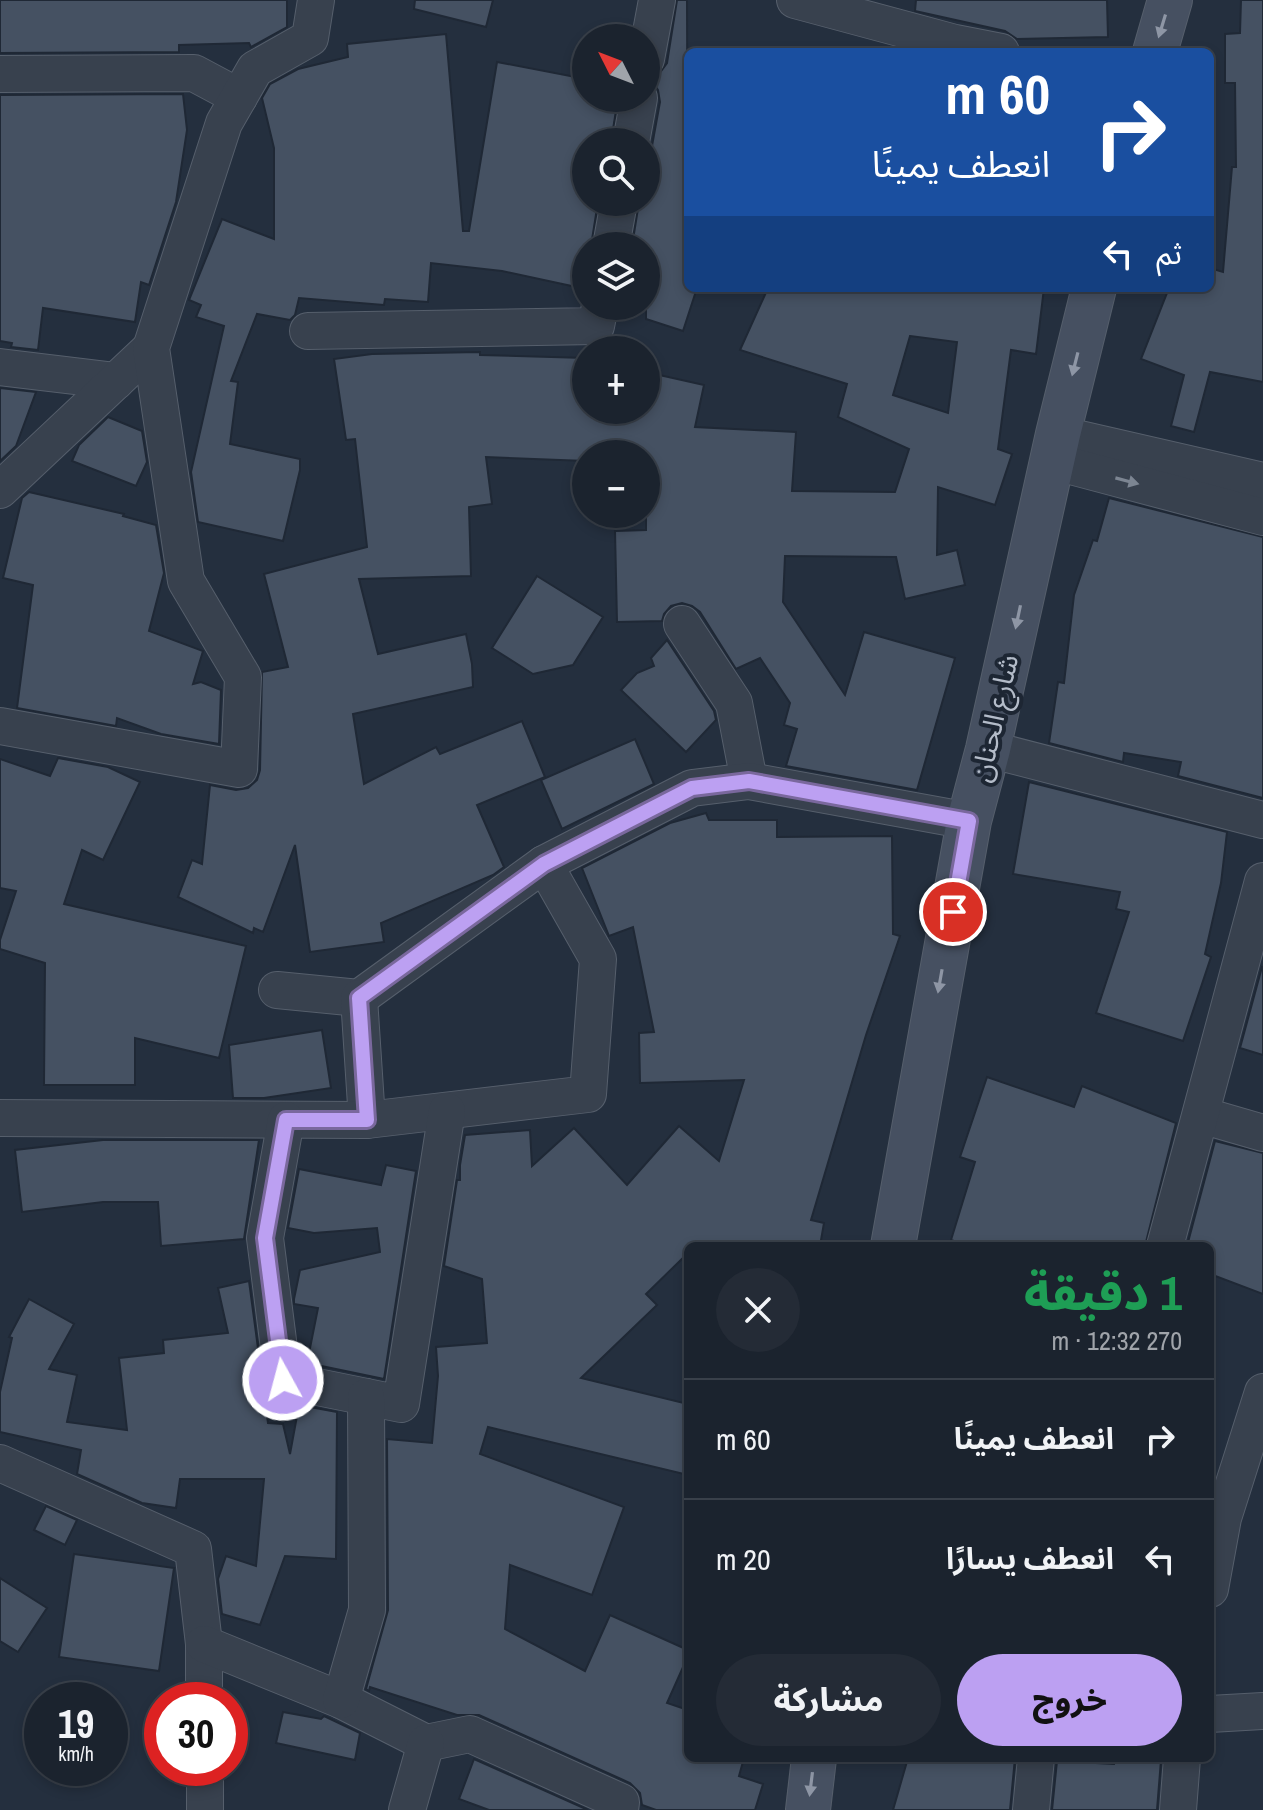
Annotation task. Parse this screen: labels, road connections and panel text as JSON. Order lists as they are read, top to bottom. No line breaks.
{"streets":{"main road":["شارع الحنان"]},"one_way":["شارع الحنان"],"north":"top left","page":{"map_buttons":["+","−"],"turn":["60 m","انعطف يمينًا"],"then":"ثم","heading":["1 دقيقة","270 m · 12:32"],"list":[{"name":"انعطف يمينًا","value":"60 m"},{"name":"انعطف يسارًا","value":"20 m"}],"buttons":["خروج","مشاركة"],"speed":"19 km/h","limit":"30"}}
